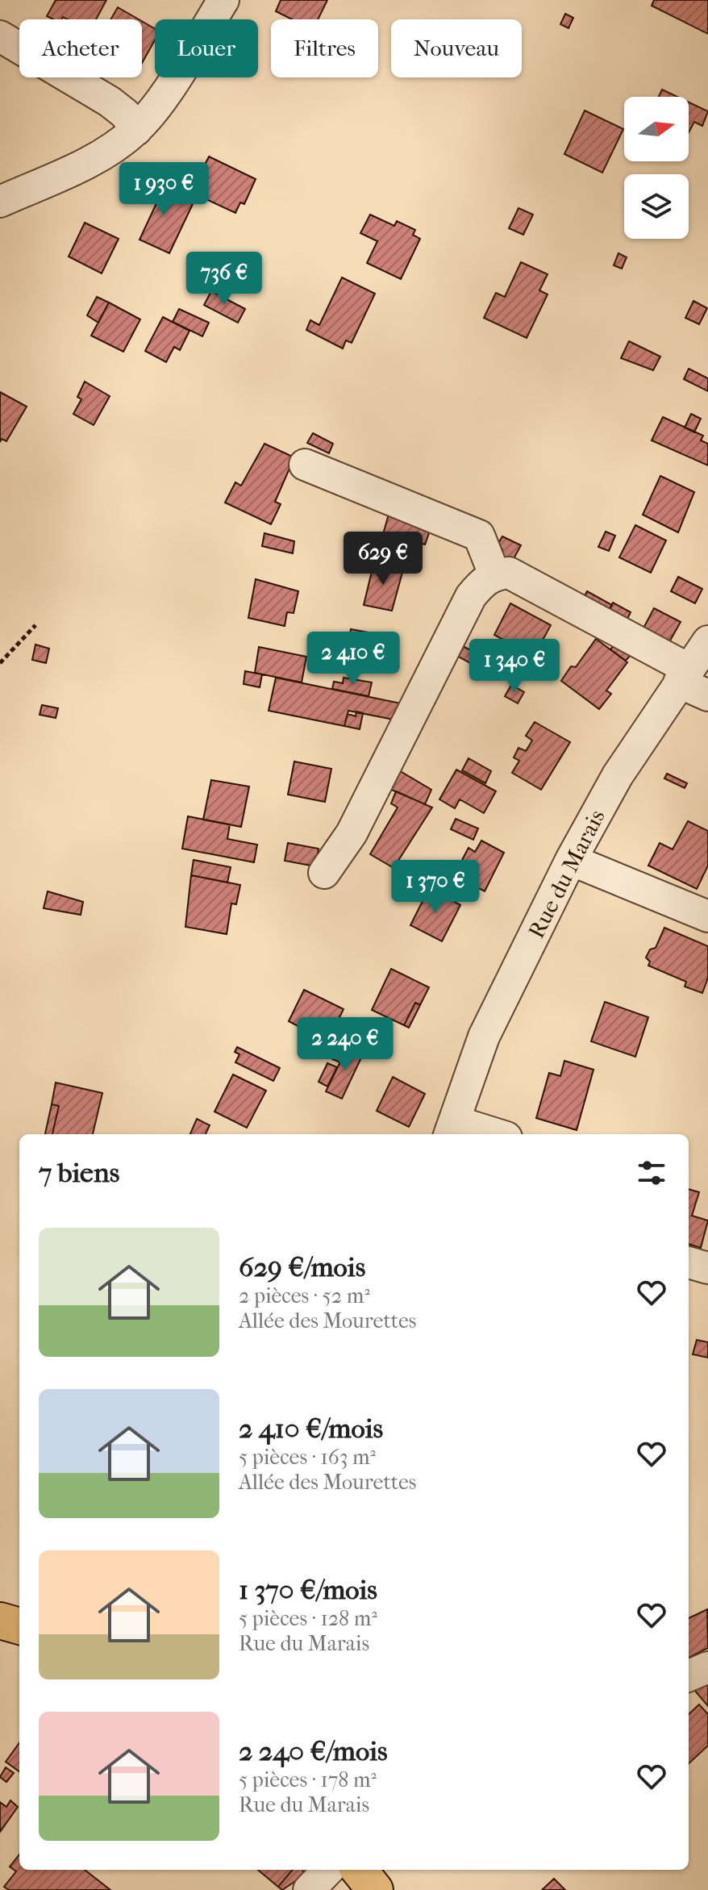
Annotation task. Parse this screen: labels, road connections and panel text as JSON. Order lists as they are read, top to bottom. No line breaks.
{"streets":{"street":["Rue du Marais"]},"north":"right","page":{"chip":["Acheter","Louer","Filtres","Nouveau"],"price":["1 930 €","736 €","629 €","2 410 €","1 340 €","1 370 €","2 240 €"],"heading":"7 biens","list":[{"name":"629 €/mois","note":"2 pièces · 52 m² · Allée des Mourettes"},{"name":"2 410 €/mois","note":"5 pièces · 163 m² · Allée des Mourettes"},{"name":"1 370 €/mois","note":"5 pièces · 128 m² · Rue du Marais"},{"name":"2 240 €/mois","note":"5 pièces · 178 m² · Rue du Marais"}]}}
